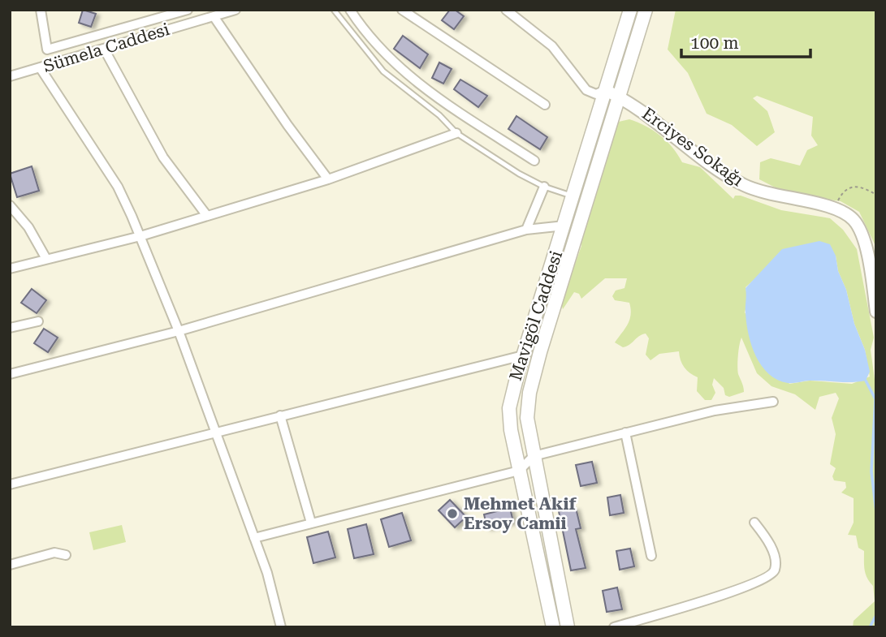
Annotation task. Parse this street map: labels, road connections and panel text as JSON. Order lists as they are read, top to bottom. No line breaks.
{"streets":{"main road":["Mavigöl Caddesi"],"street":["Sümela Caddesi","Erciyes Sokağı"]},"crossings":[["Erciyes Sokağı","Mavigöl Caddesi"]],"places":["Mehmet Akif Ersoy Camii"],"scale_bar":"100 m"}
